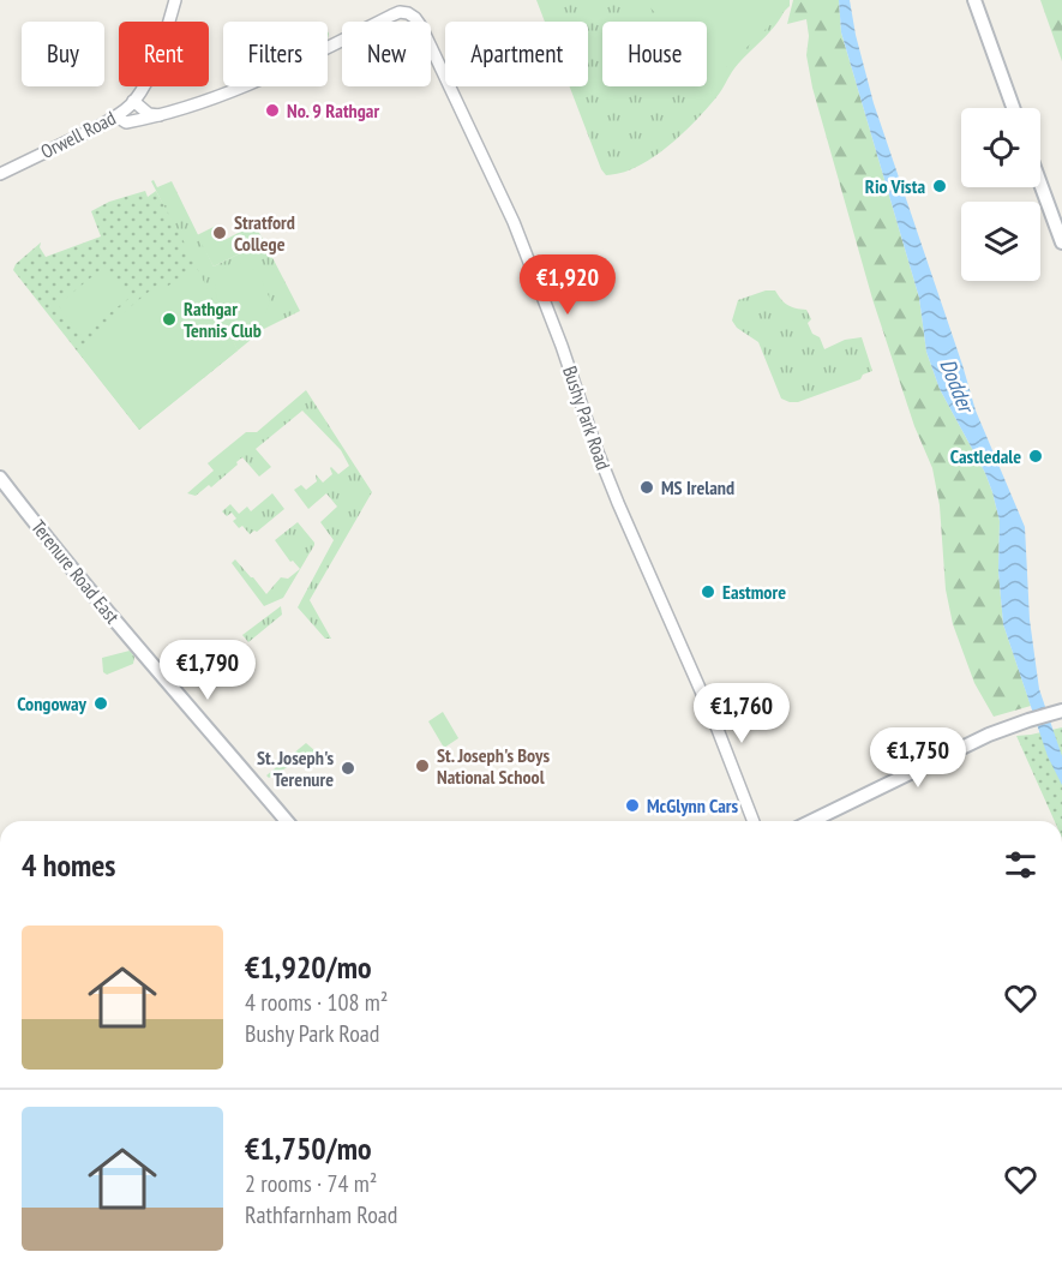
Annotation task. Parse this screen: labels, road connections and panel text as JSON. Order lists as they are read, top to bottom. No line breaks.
{"streets":{"main road":["Terenure Road East"],"street":["Orwell Road","Bushy Park Road"]},"water":["Dodder"],"places":["No. 9 Rathgar","Rio Vista","Stratford College","Rathgar Tennis Club","Castledale","MS Ireland","Eastmore","Congoway","St. Joseph's Boys National School","St. Joseph's Terenure","McGlynn Cars"],"page":{"chip":["Buy","Rent","Filters","New","Apartment","House"],"price":["€1,920","€1,790","€1,760","€1,750"],"heading":"4 homes","list":[{"name":"€1,920/mo","note":"4 rooms · 108 m² · Bushy Park Road"},{"name":"€1,750/mo","note":"2 rooms · 74 m² · Rathfarnham Road"}]}}
